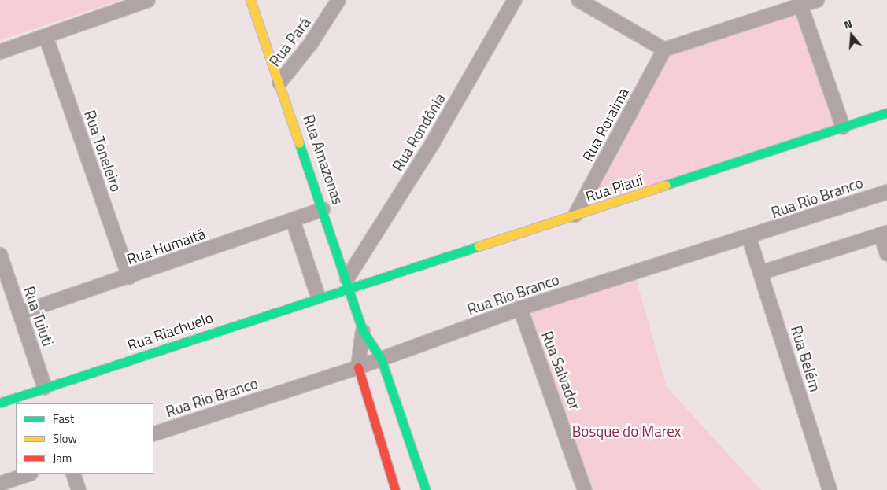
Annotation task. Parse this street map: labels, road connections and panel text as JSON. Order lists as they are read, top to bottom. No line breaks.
{"streets":{"street":["Rua Pará","Rua Roraima","Rua Rondônia","Rua Toneleiro","Rua Amazonas","Rua Piauí","Rua Rio Branco","Rua Humaitá","Rua Tuiuti","Rua Riachuelo","Rua Belém","Rua Salvador"]},"crossings":[["Rua Pará","Rua Amazonas"],["Rua Roraima","Rua Piauí"],["Rua Rondônia","Rua Amazonas"],["Rua Rondônia","Rua Piauí"],["Rua Rondônia","Rua Riachuelo"],["Rua Toneleiro","Rua Humaitá"],["Rua Amazonas","Rua Piauí"],["Rua Amazonas","Rua Rio Branco"],["Rua Amazonas","Rua Humaitá"],["Rua Amazonas","Rua Riachuelo"],["Rua Piauí","Rua Riachuelo"],["Rua Rio Branco","Rua Belém"],["Rua Rio Branco","Rua Salvador"],["Rua Humaitá","Rua Tuiuti"],["Rua Tuiuti","Rua Riachuelo"]],"parks":["Bosque do Marex"],"legend":["Fast","Slow","Jam"],"north":"top"}
